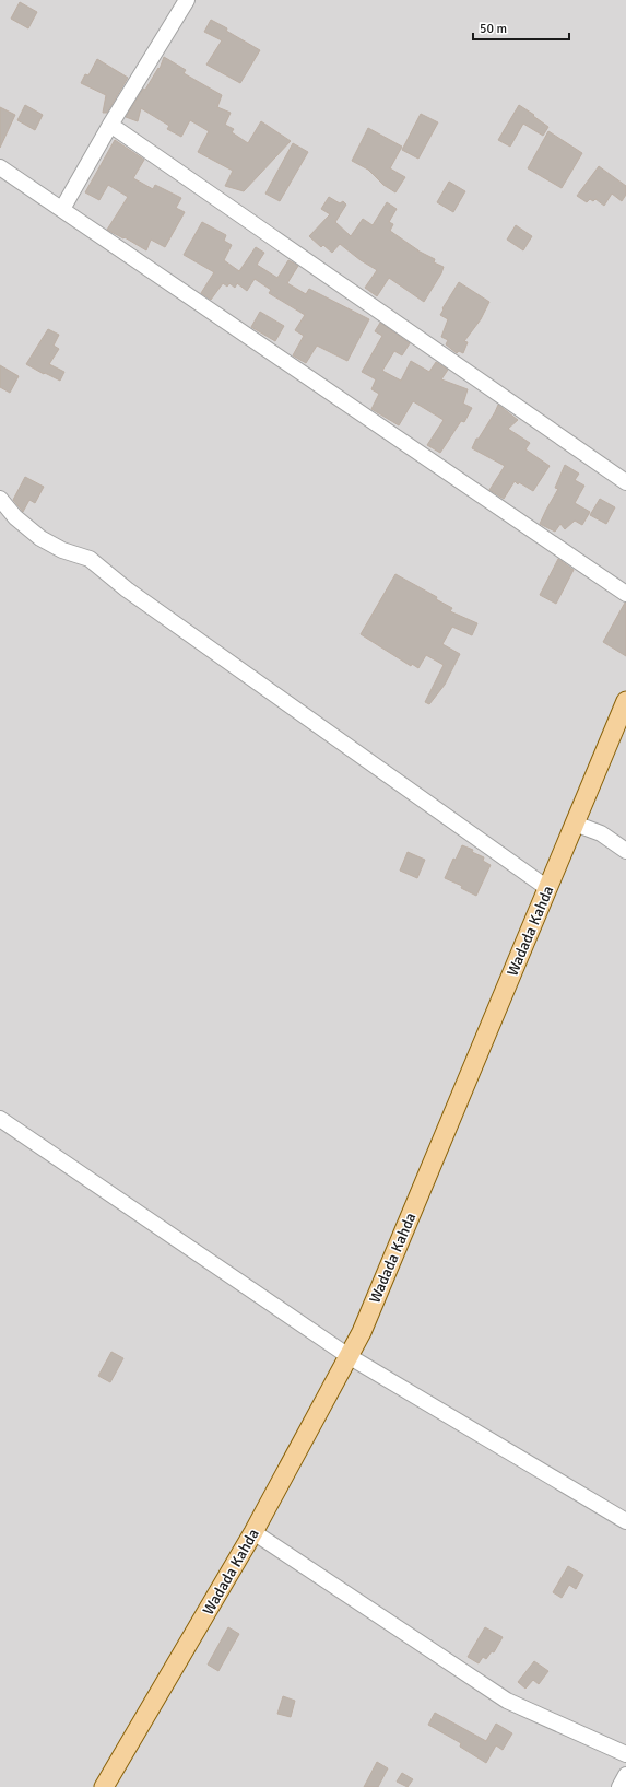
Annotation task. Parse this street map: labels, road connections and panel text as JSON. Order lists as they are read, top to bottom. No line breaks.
{"streets":{"main road":["Wadada Kahda"]},"scale_bar":"50 m"}
